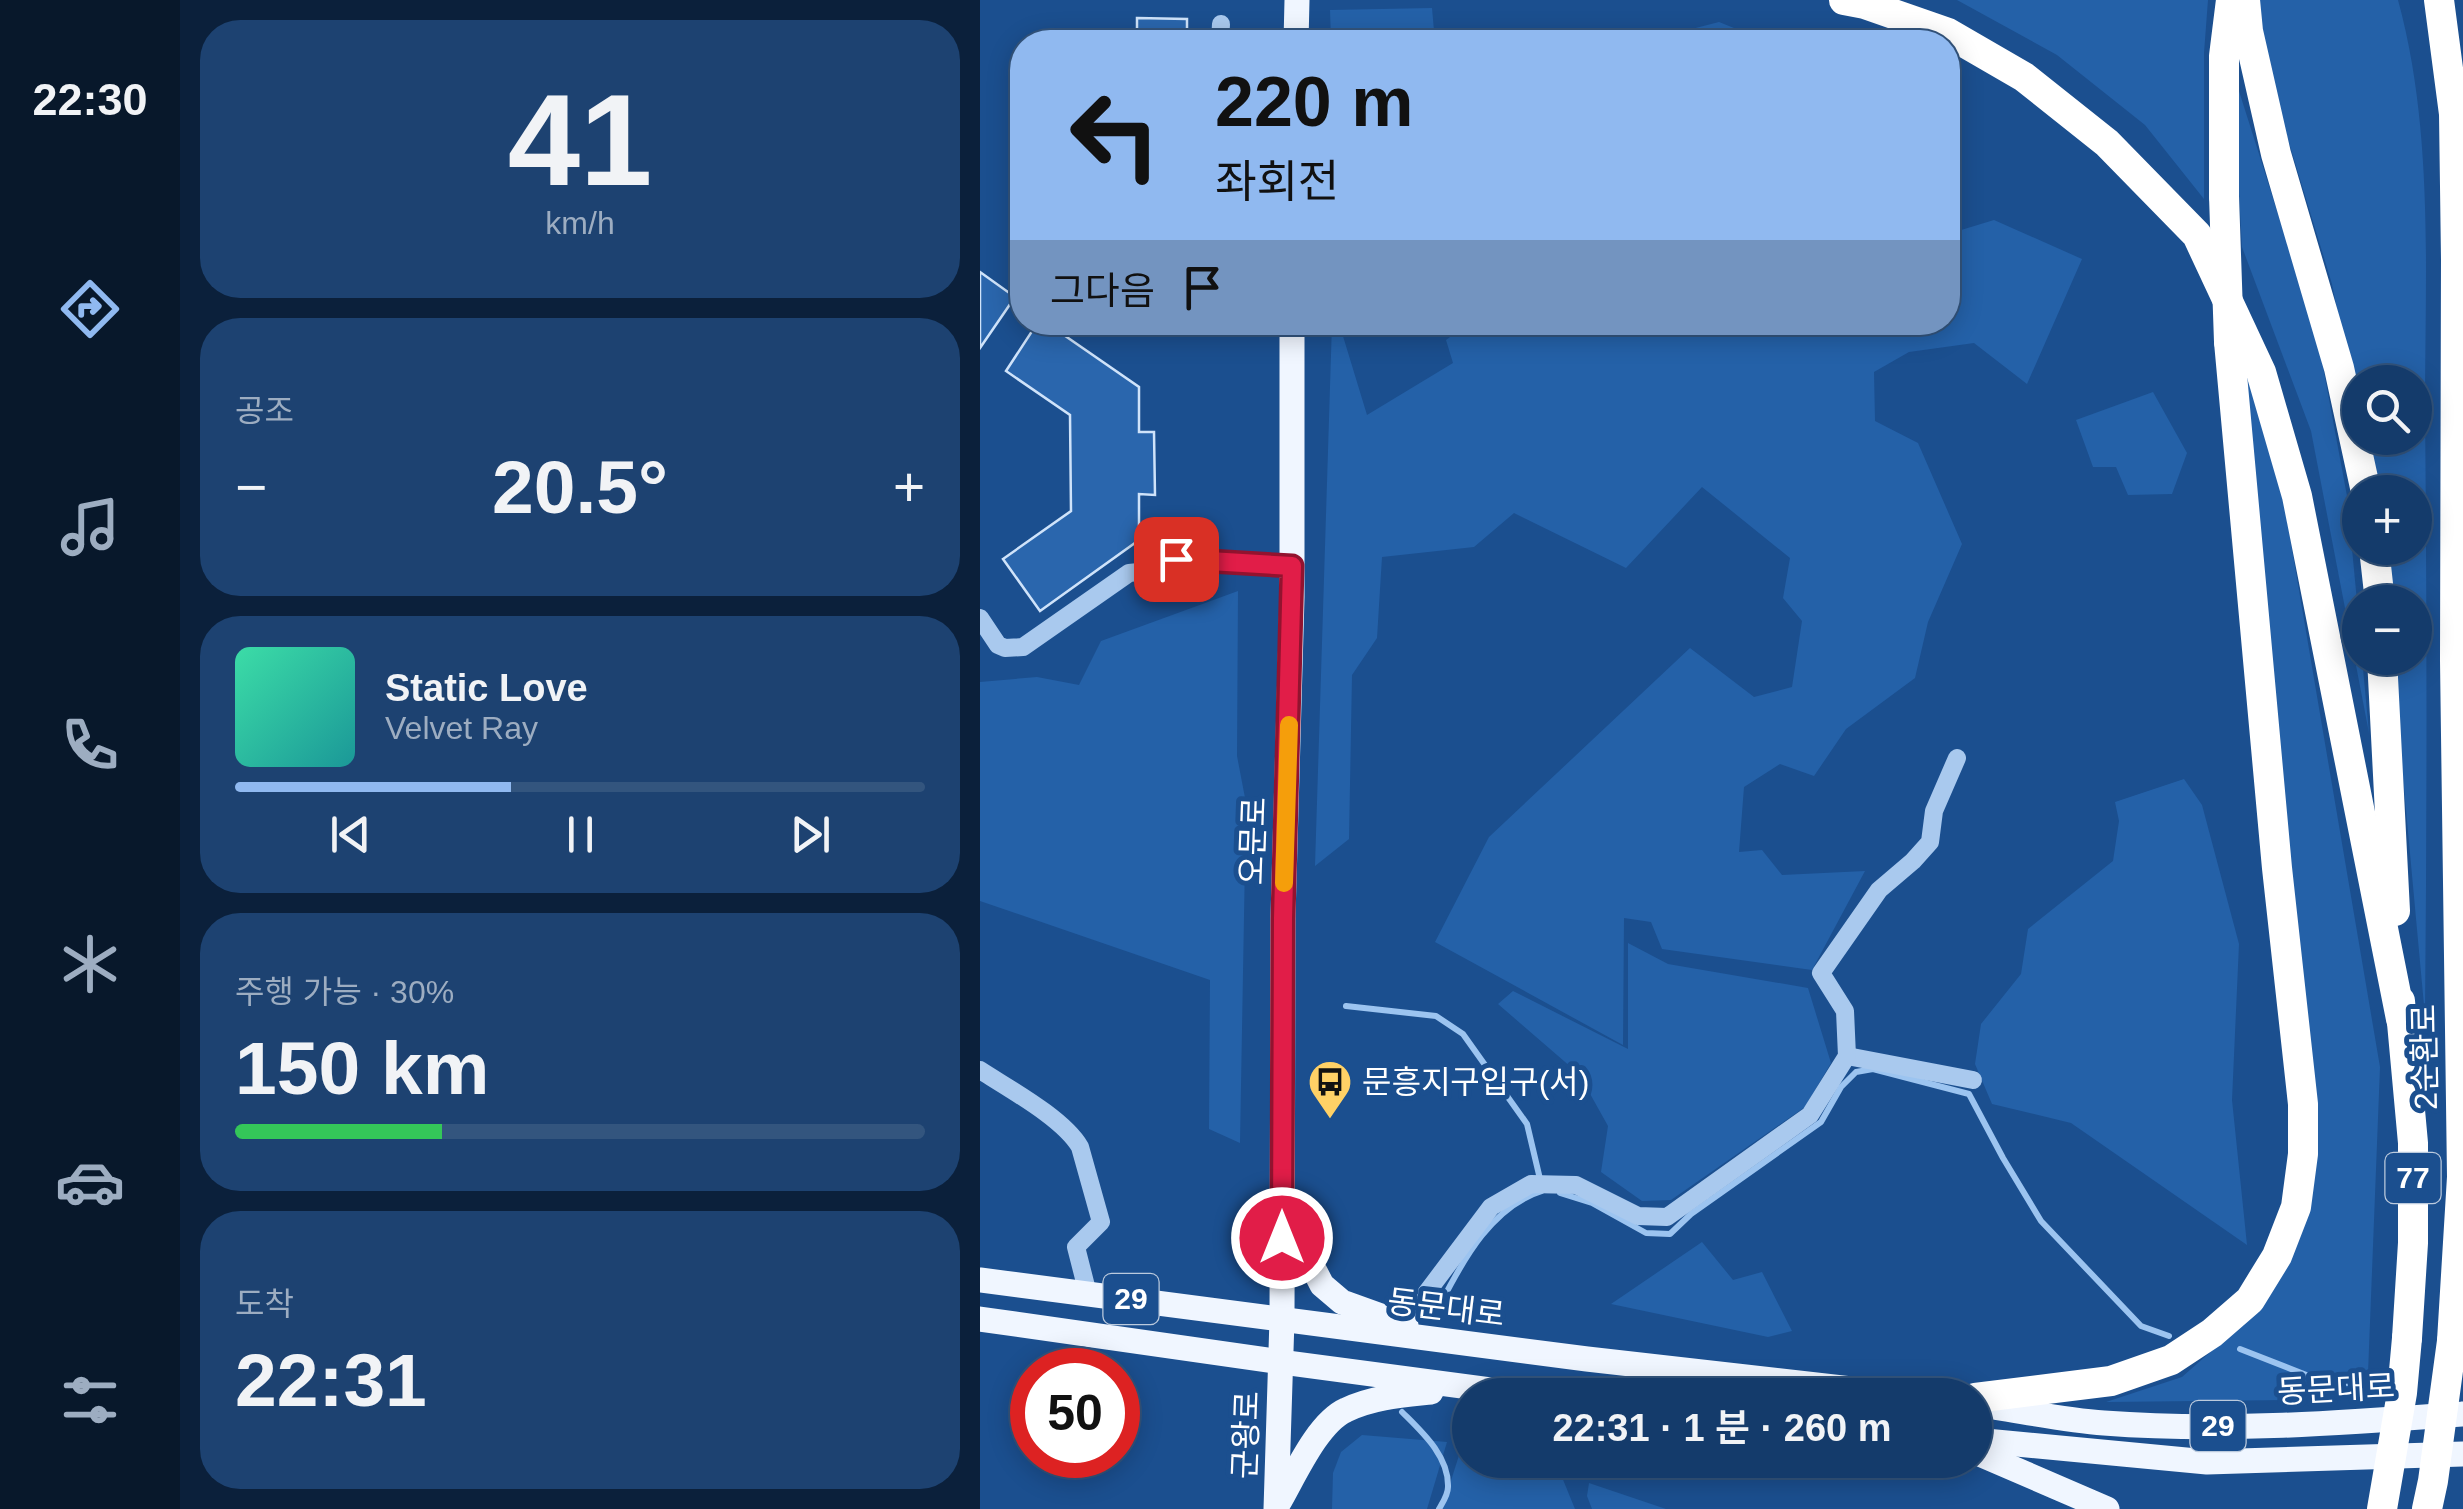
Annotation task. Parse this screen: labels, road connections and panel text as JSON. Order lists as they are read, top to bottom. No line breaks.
{"streets":{"highway":["2순환로","77"],"main road":["오문로","29","동문대로","군왕로"]},"crossings":[["오문로","29"],["오문로","동문대로"],["오문로","군왕로"],["29","군왕로"]],"places":{"bus stop":["문흥지구입구(서)"]},"page":{"tabs":"22:30","tile":[["41","km/h"],"공조",["주행 가능 · 30%","150 km"],["도착","22:31"]],"turn":["220 m","좌회전"],"then":"그다음","map_buttons":["+","−"],"heat":["−","20.5°","+"],"song":["Static Love","Velvet Ray"],"limit":"50","trip":"22:31 · 1 분 · 260 m"}}
